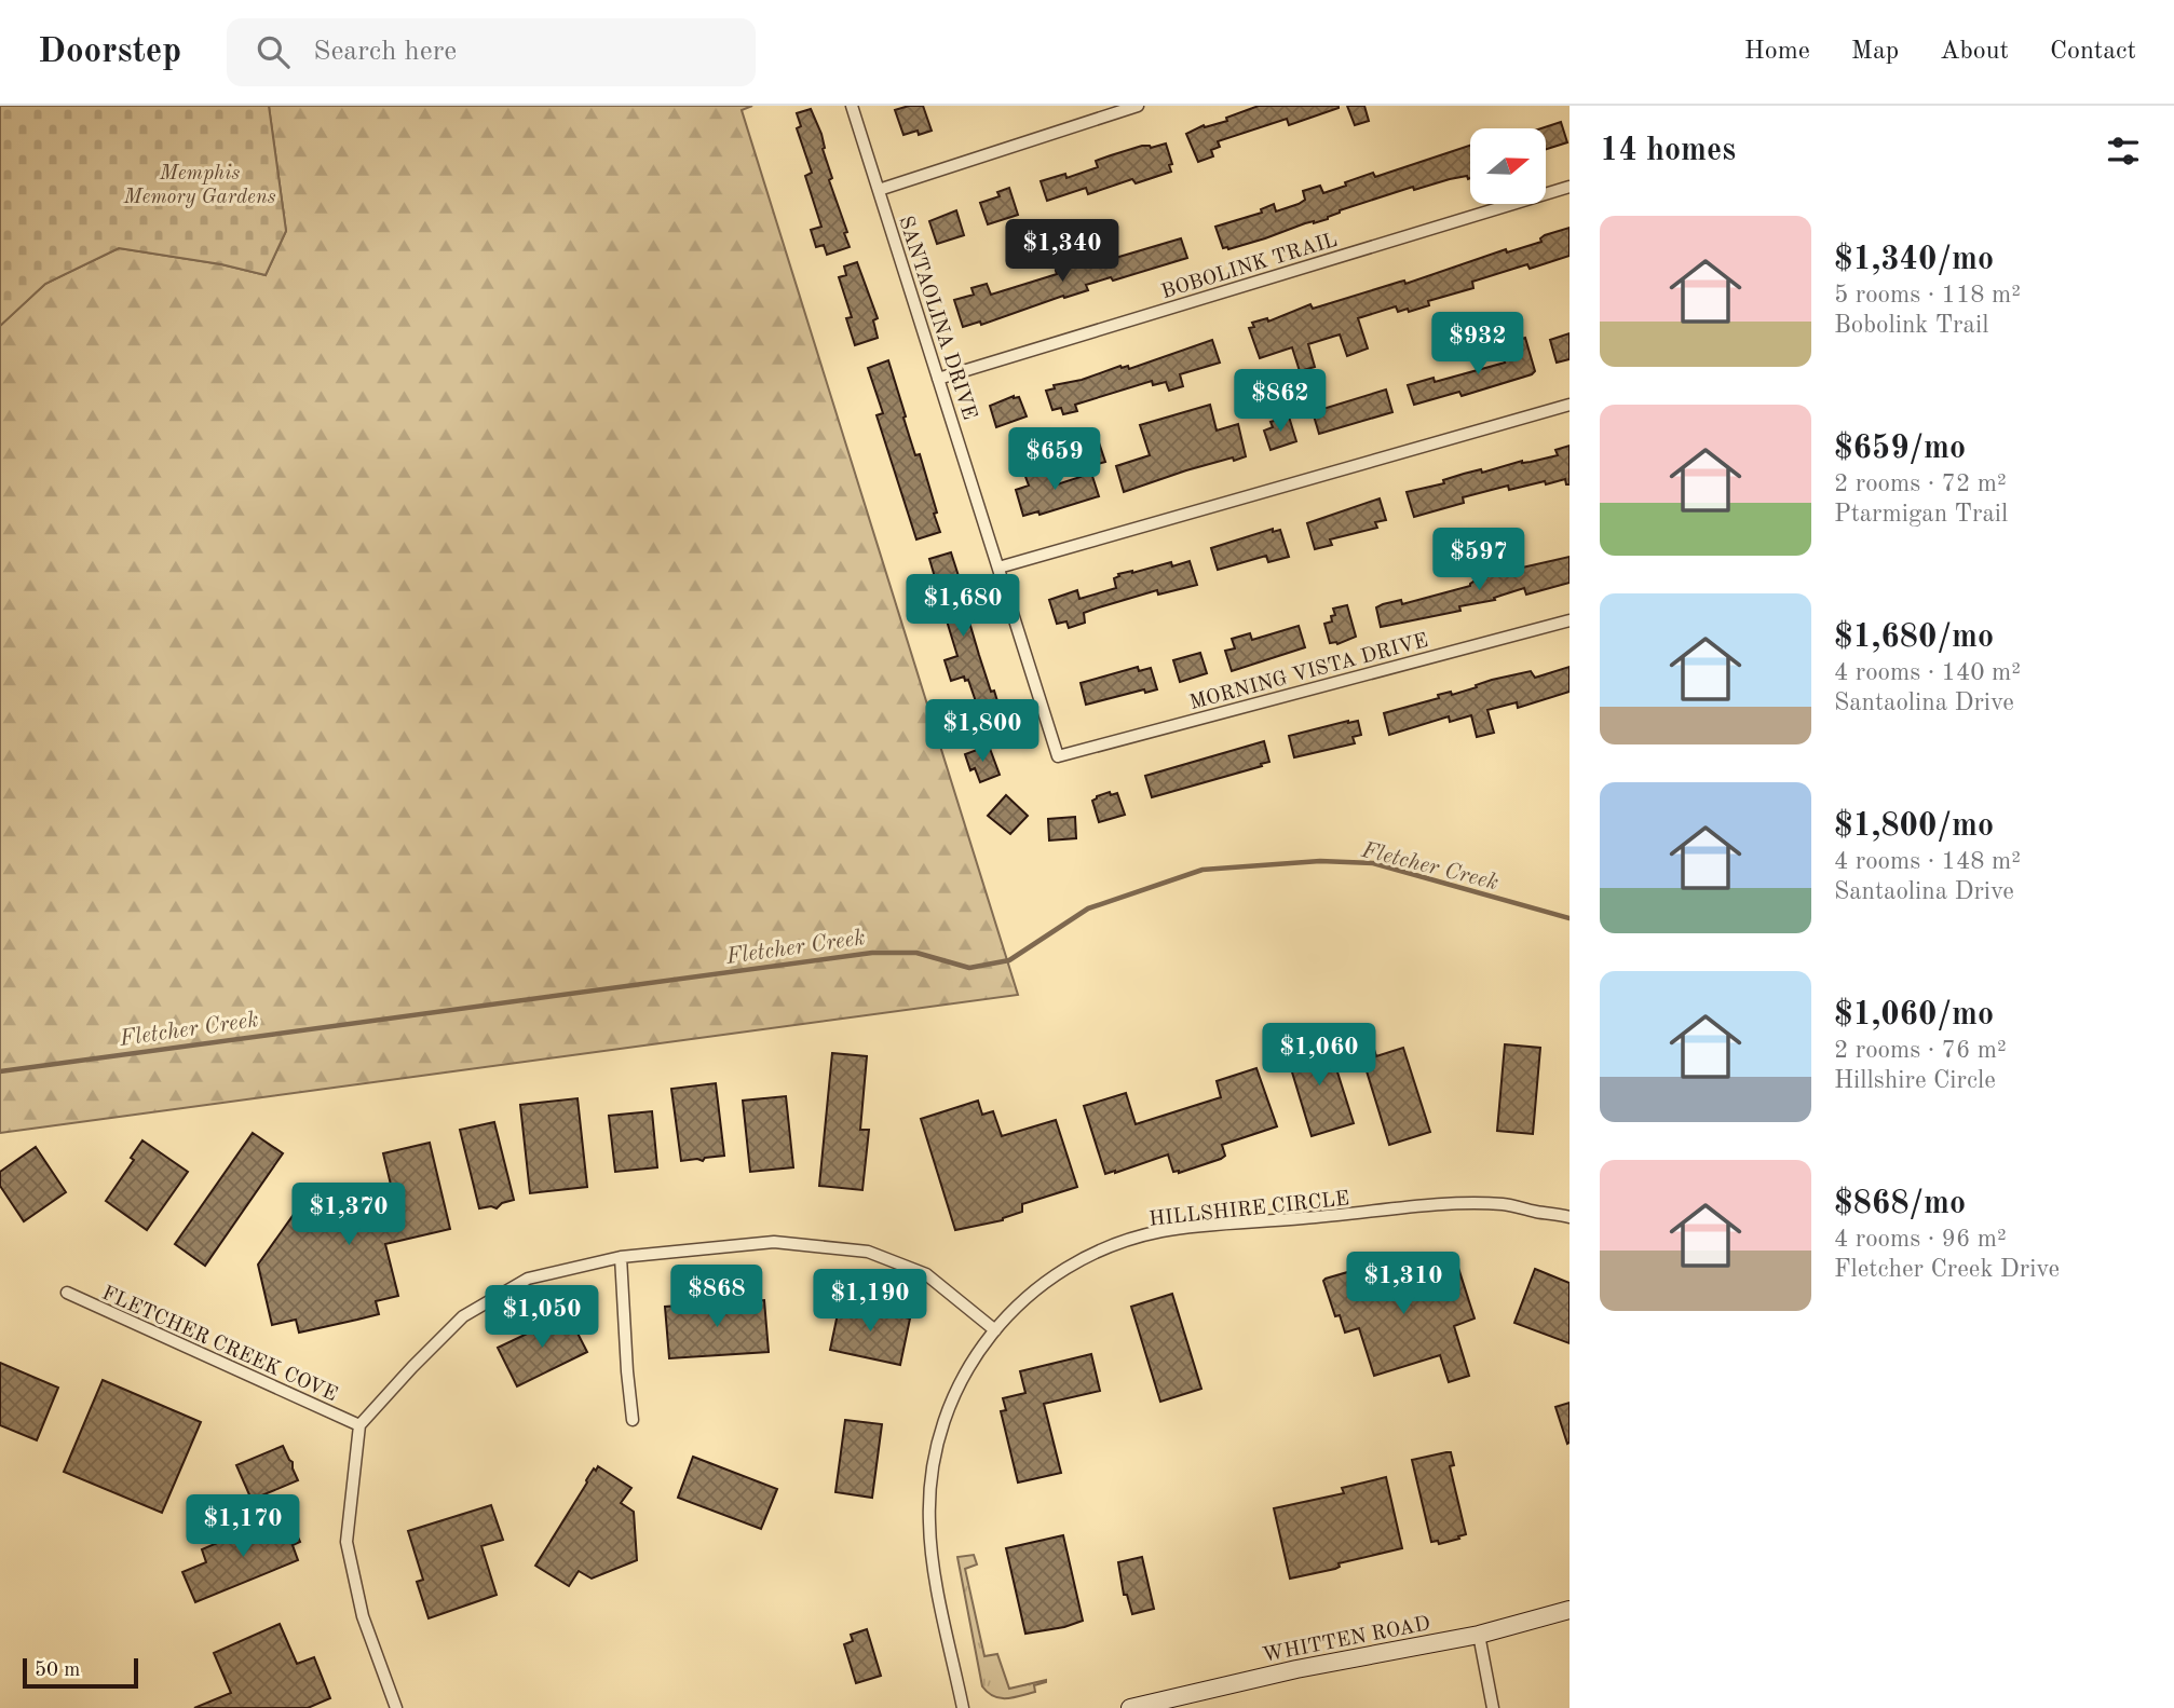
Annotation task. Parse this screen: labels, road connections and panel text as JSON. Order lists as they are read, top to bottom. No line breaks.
{"streets":{"main road":["WHITTEN ROAD"],"street":["BOBOLINK TRAIL","SANTAOLINA DRIVE","MORNING VISTA DRIVE","HILLSHIRE CIRCLE","FLETCHER CREEK COVE"]},"crossings":[["BOBOLINK TRAIL","SANTAOLINA DRIVE"],["SANTAOLINA DRIVE","MORNING VISTA DRIVE"]],"water":["Fletcher Creek"],"parks":["Memphis Memory Gardens"],"scale_bar":"50 m","north":"right","page":{"header":"Doorstep","search":"Search here","nav":["Home","Map","About","Contact"],"heading":"14 homes","list":[{"name":"$1,340/mo","note":"5 rooms · 118 m² · Bobolink Trail"},{"name":"$659/mo","note":"2 rooms · 72 m² · Ptarmigan Trail"},{"name":"$1,680/mo","note":"4 rooms · 140 m² · Santaolina Drive"},{"name":"$1,800/mo","note":"4 rooms · 148 m² · Santaolina Drive"},{"name":"$1,060/mo","note":"2 rooms · 76 m² · Hillshire Circle"},{"name":"$868/mo","note":"4 rooms · 96 m² · Fletcher Creek Drive"}],"price":["$1,340","$932","$862","$659","$597","$1,680","$1,800","$1,060","$1,370","$1,310","$868","$1,190","$1,050","$1,170"],"scale":"50 m"}}
